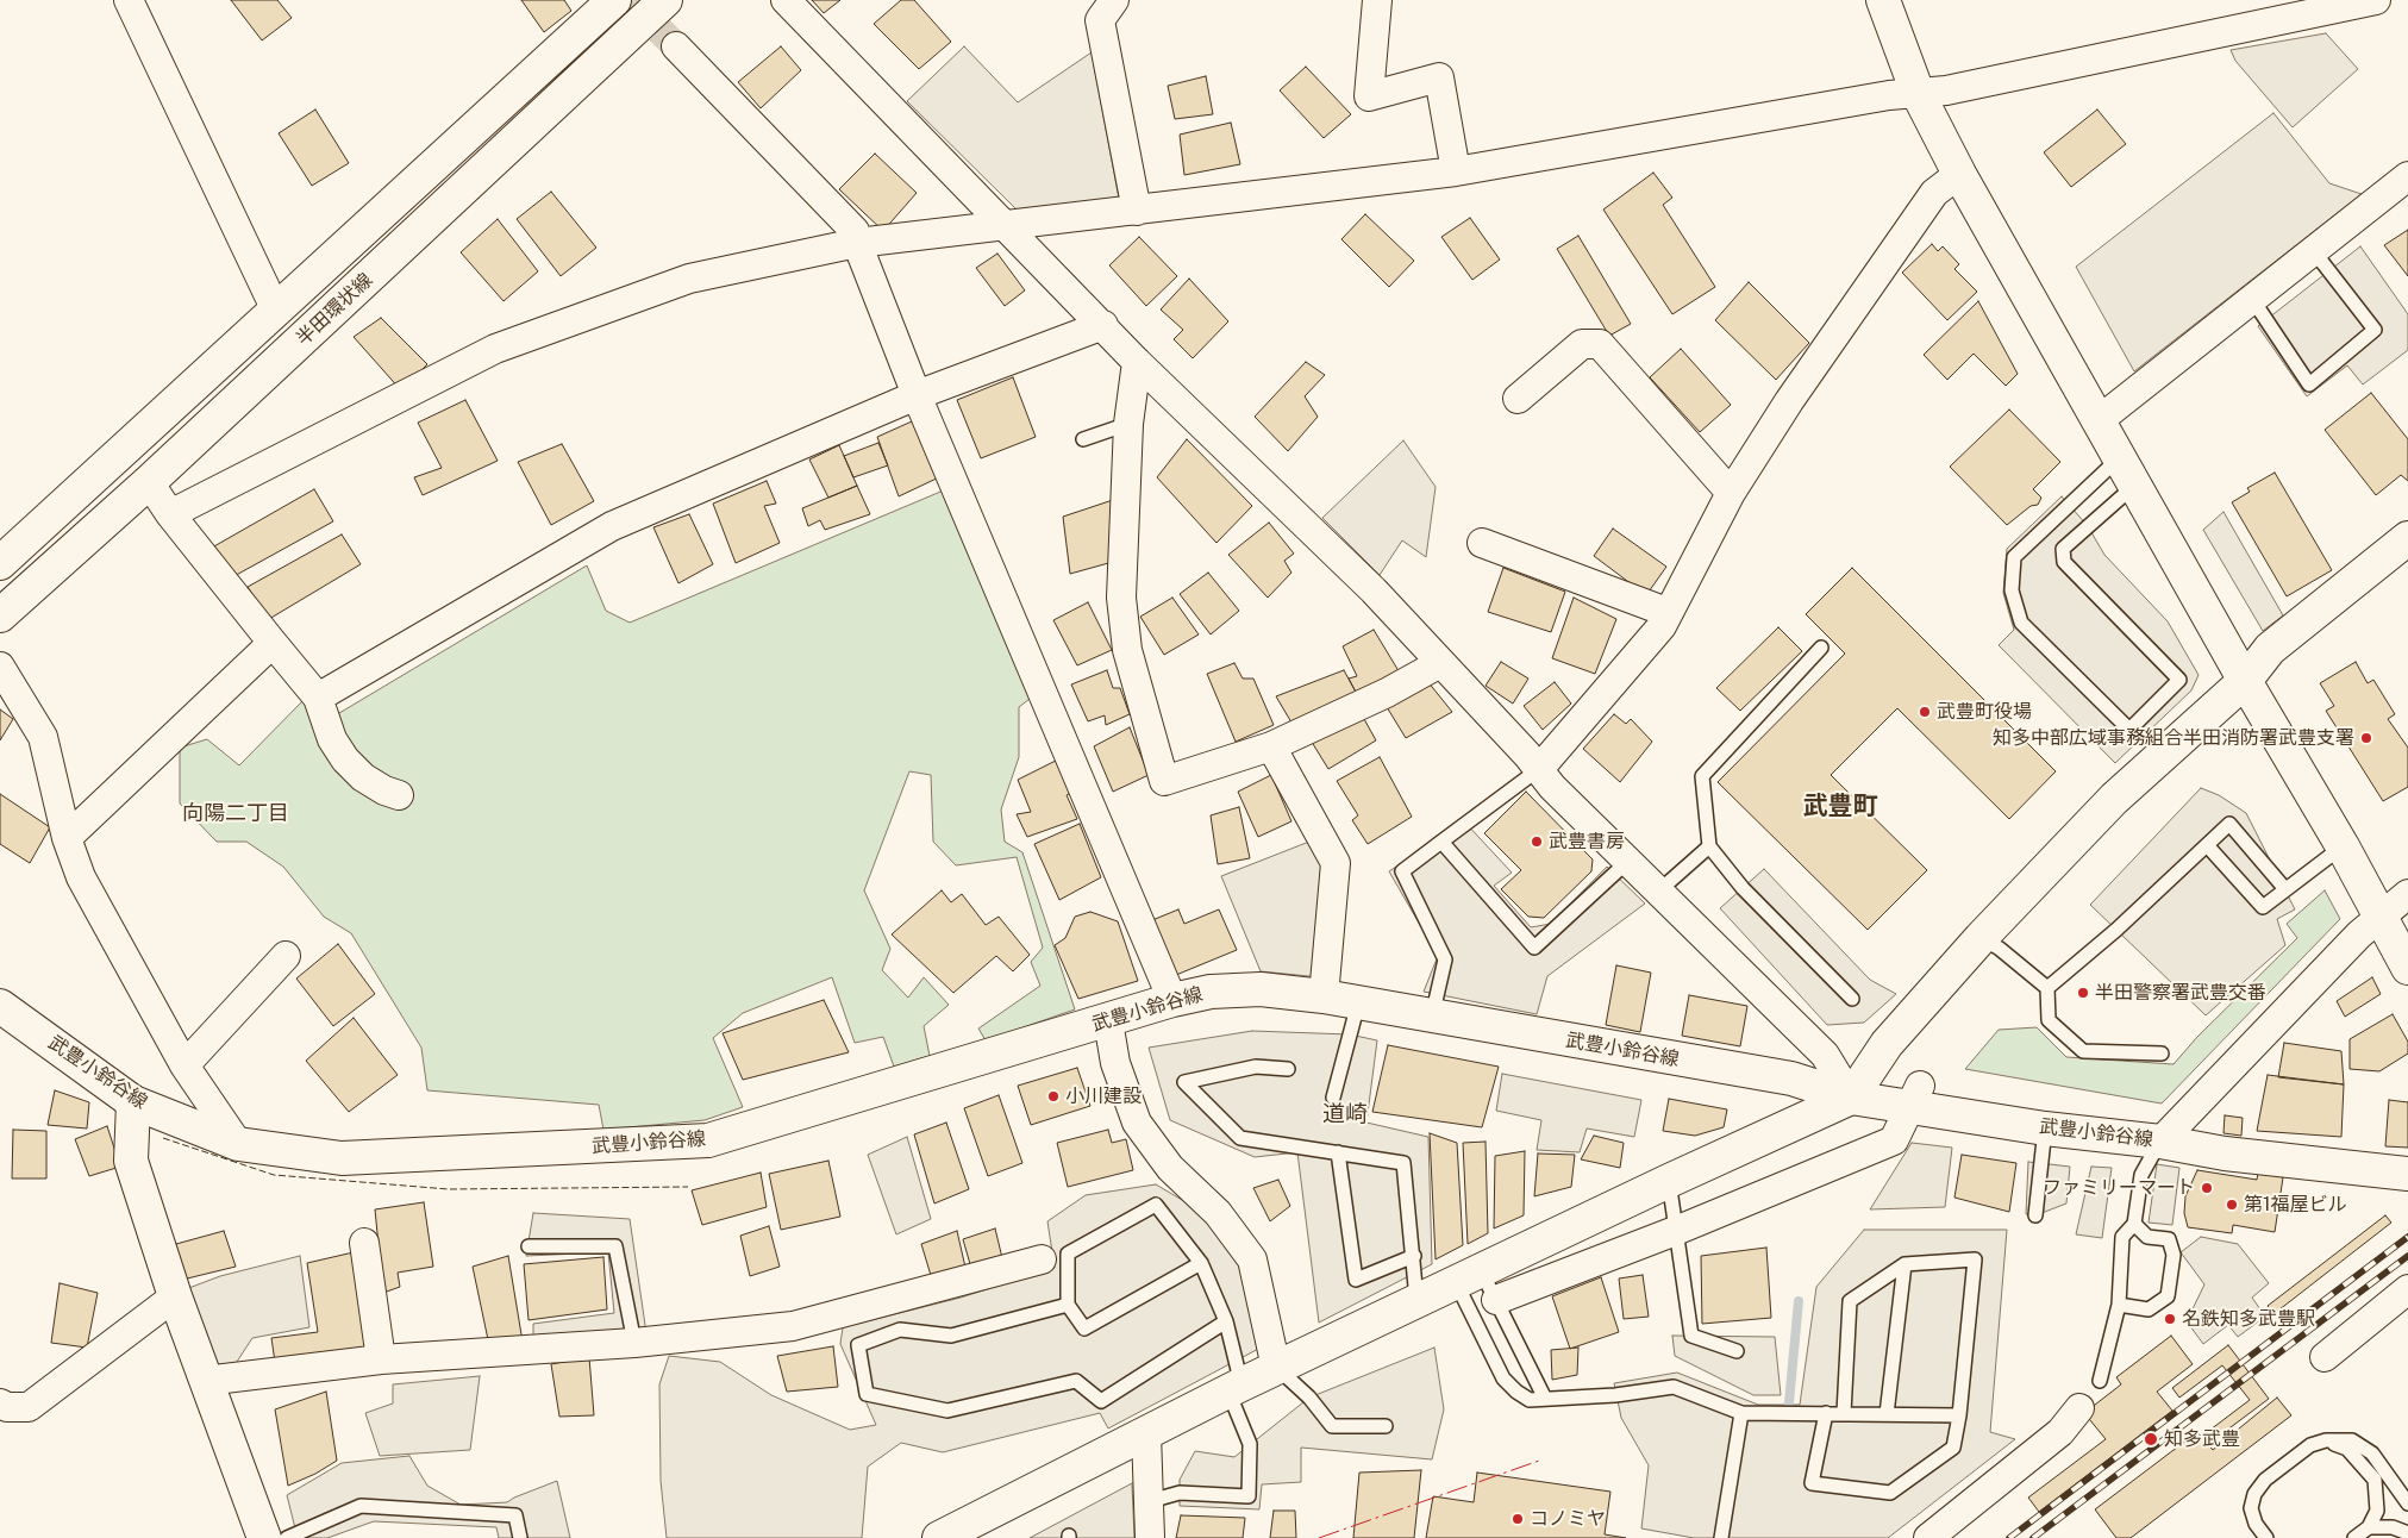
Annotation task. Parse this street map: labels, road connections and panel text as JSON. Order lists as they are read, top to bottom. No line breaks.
{"streets":{"main road":["半田環状線","武豊小鈴谷線"]},"districts":["武豊町","向陽二丁目","道崎"],"places":["武豊町役場","知多中部広域事務組合半田消防署武豊支署","武豊書房","半田警察署武豊交番","小川建設","ファミリーマート","第1福屋ビル","名鉄知多武豊駅","知多武豊","コノミヤ"]}
